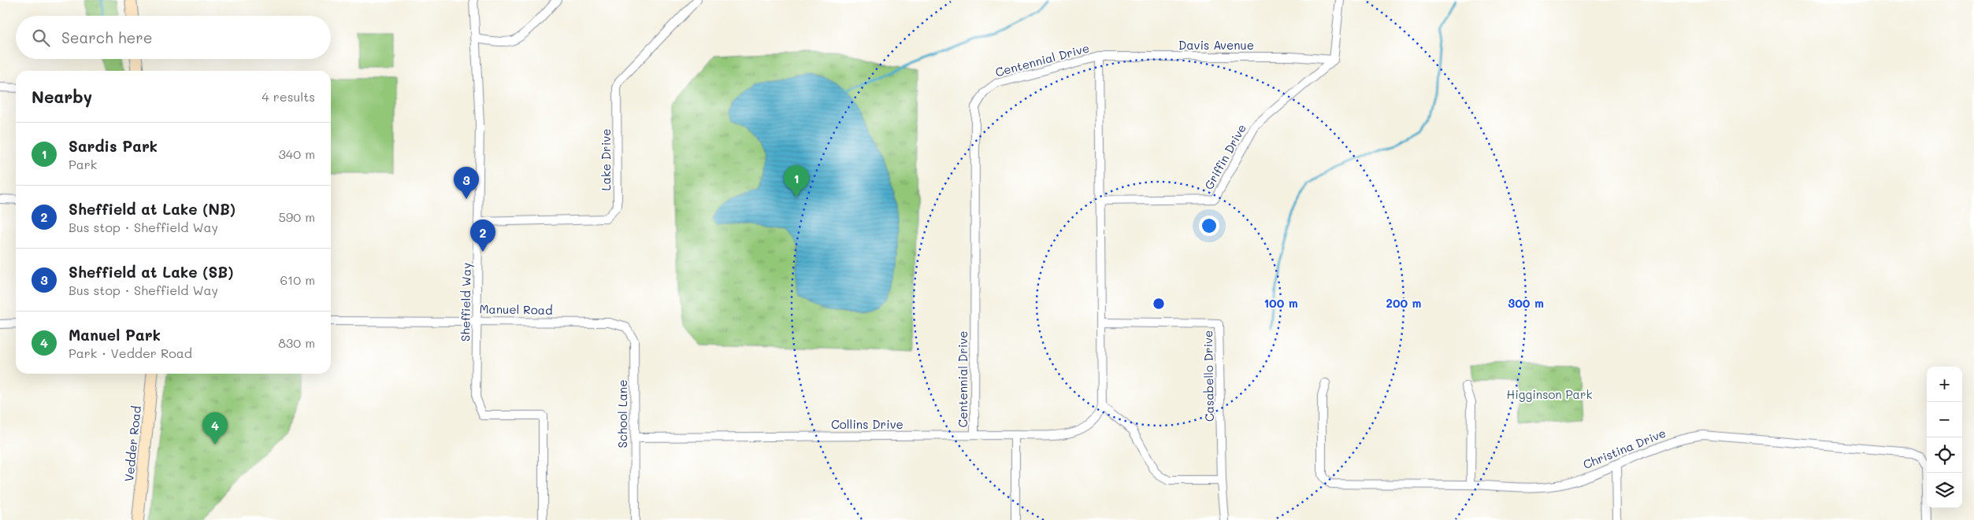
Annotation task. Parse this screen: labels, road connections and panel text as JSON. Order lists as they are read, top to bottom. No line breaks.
{"streets":{"main road":["Vedder Road"],"street":["Davis Avenue","Centennial Drive","Griffin Drive","Lake Drive","Sheffield Way","Manuel Road","Casabello Drive","School Lane","Collins Drive","Christina Drive"]},"crossings":[["Davis Avenue","Centennial Drive"],["Davis Avenue","Griffin Drive"],["Centennial Drive","Griffin Drive"],["Centennial Drive","Casabello Drive"],["Centennial Drive","Collins Drive"],["Lake Drive","Sheffield Way"],["Sheffield Way","Manuel Road"],["Manuel Road","School Lane"],["School Lane","Collins Drive"]],"parks":["Higginson Park"],"page":{"search":"Search here","heading":["Nearby","4 results"],"list":[{"mark":"1","name":"Sardis Park","note":"Park","value":"340 m"},{"mark":"2","name":"Sheffield at Lake (NB)","note":"Bus stop · Sheffield Way","value":"590 m"},{"mark":"3","name":"Sheffield at Lake (SB)","note":"Bus stop · Sheffield Way","value":"610 m"},{"mark":"4","name":"Manuel Park","note":"Park · Vedder Road","value":"830 m"}],"pins":["1","3","2","4"],"map_buttons":["+","−"]},"rings":["100 m","200 m","300 m"]}
